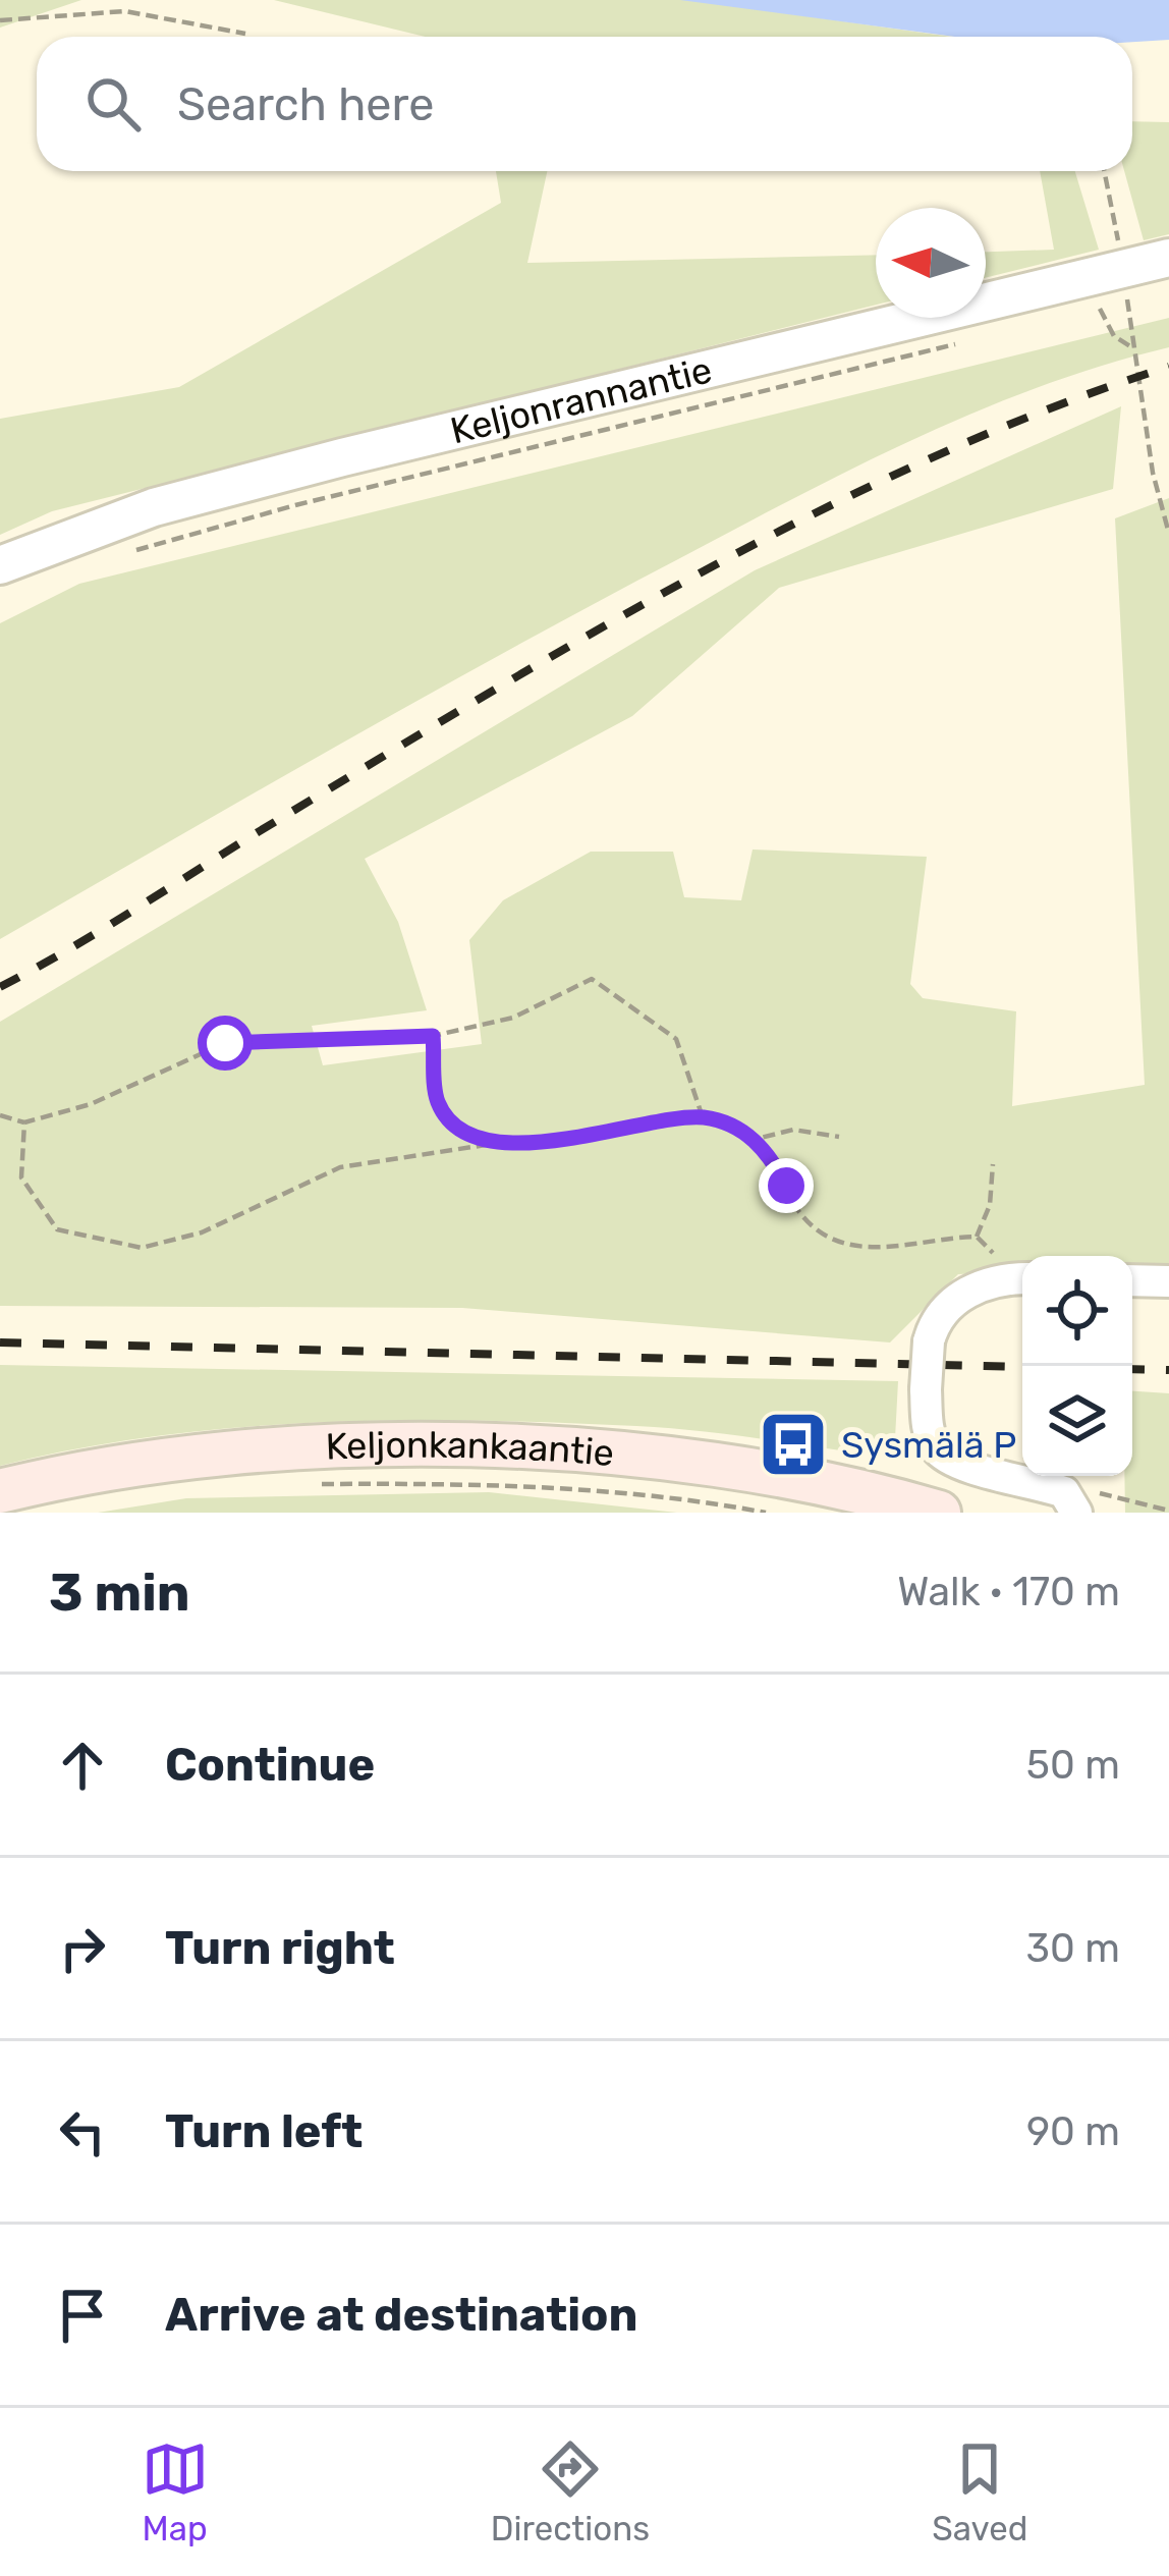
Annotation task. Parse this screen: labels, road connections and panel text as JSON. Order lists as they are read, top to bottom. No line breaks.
{"streets":{"main road":["Keljonkankaantie"],"street":["Keljonrannantie"]},"places":{"bus stop":["Sysmälä P"]},"north":"left","page":{"search":"Search here","heading":["3 min","Walk · 170 m"],"list":[["Continue","50 m"],["Turn right","30 m"],["Turn left","90 m"],"Arrive at destination"],"nav":["Map","Directions","Saved"]}}
